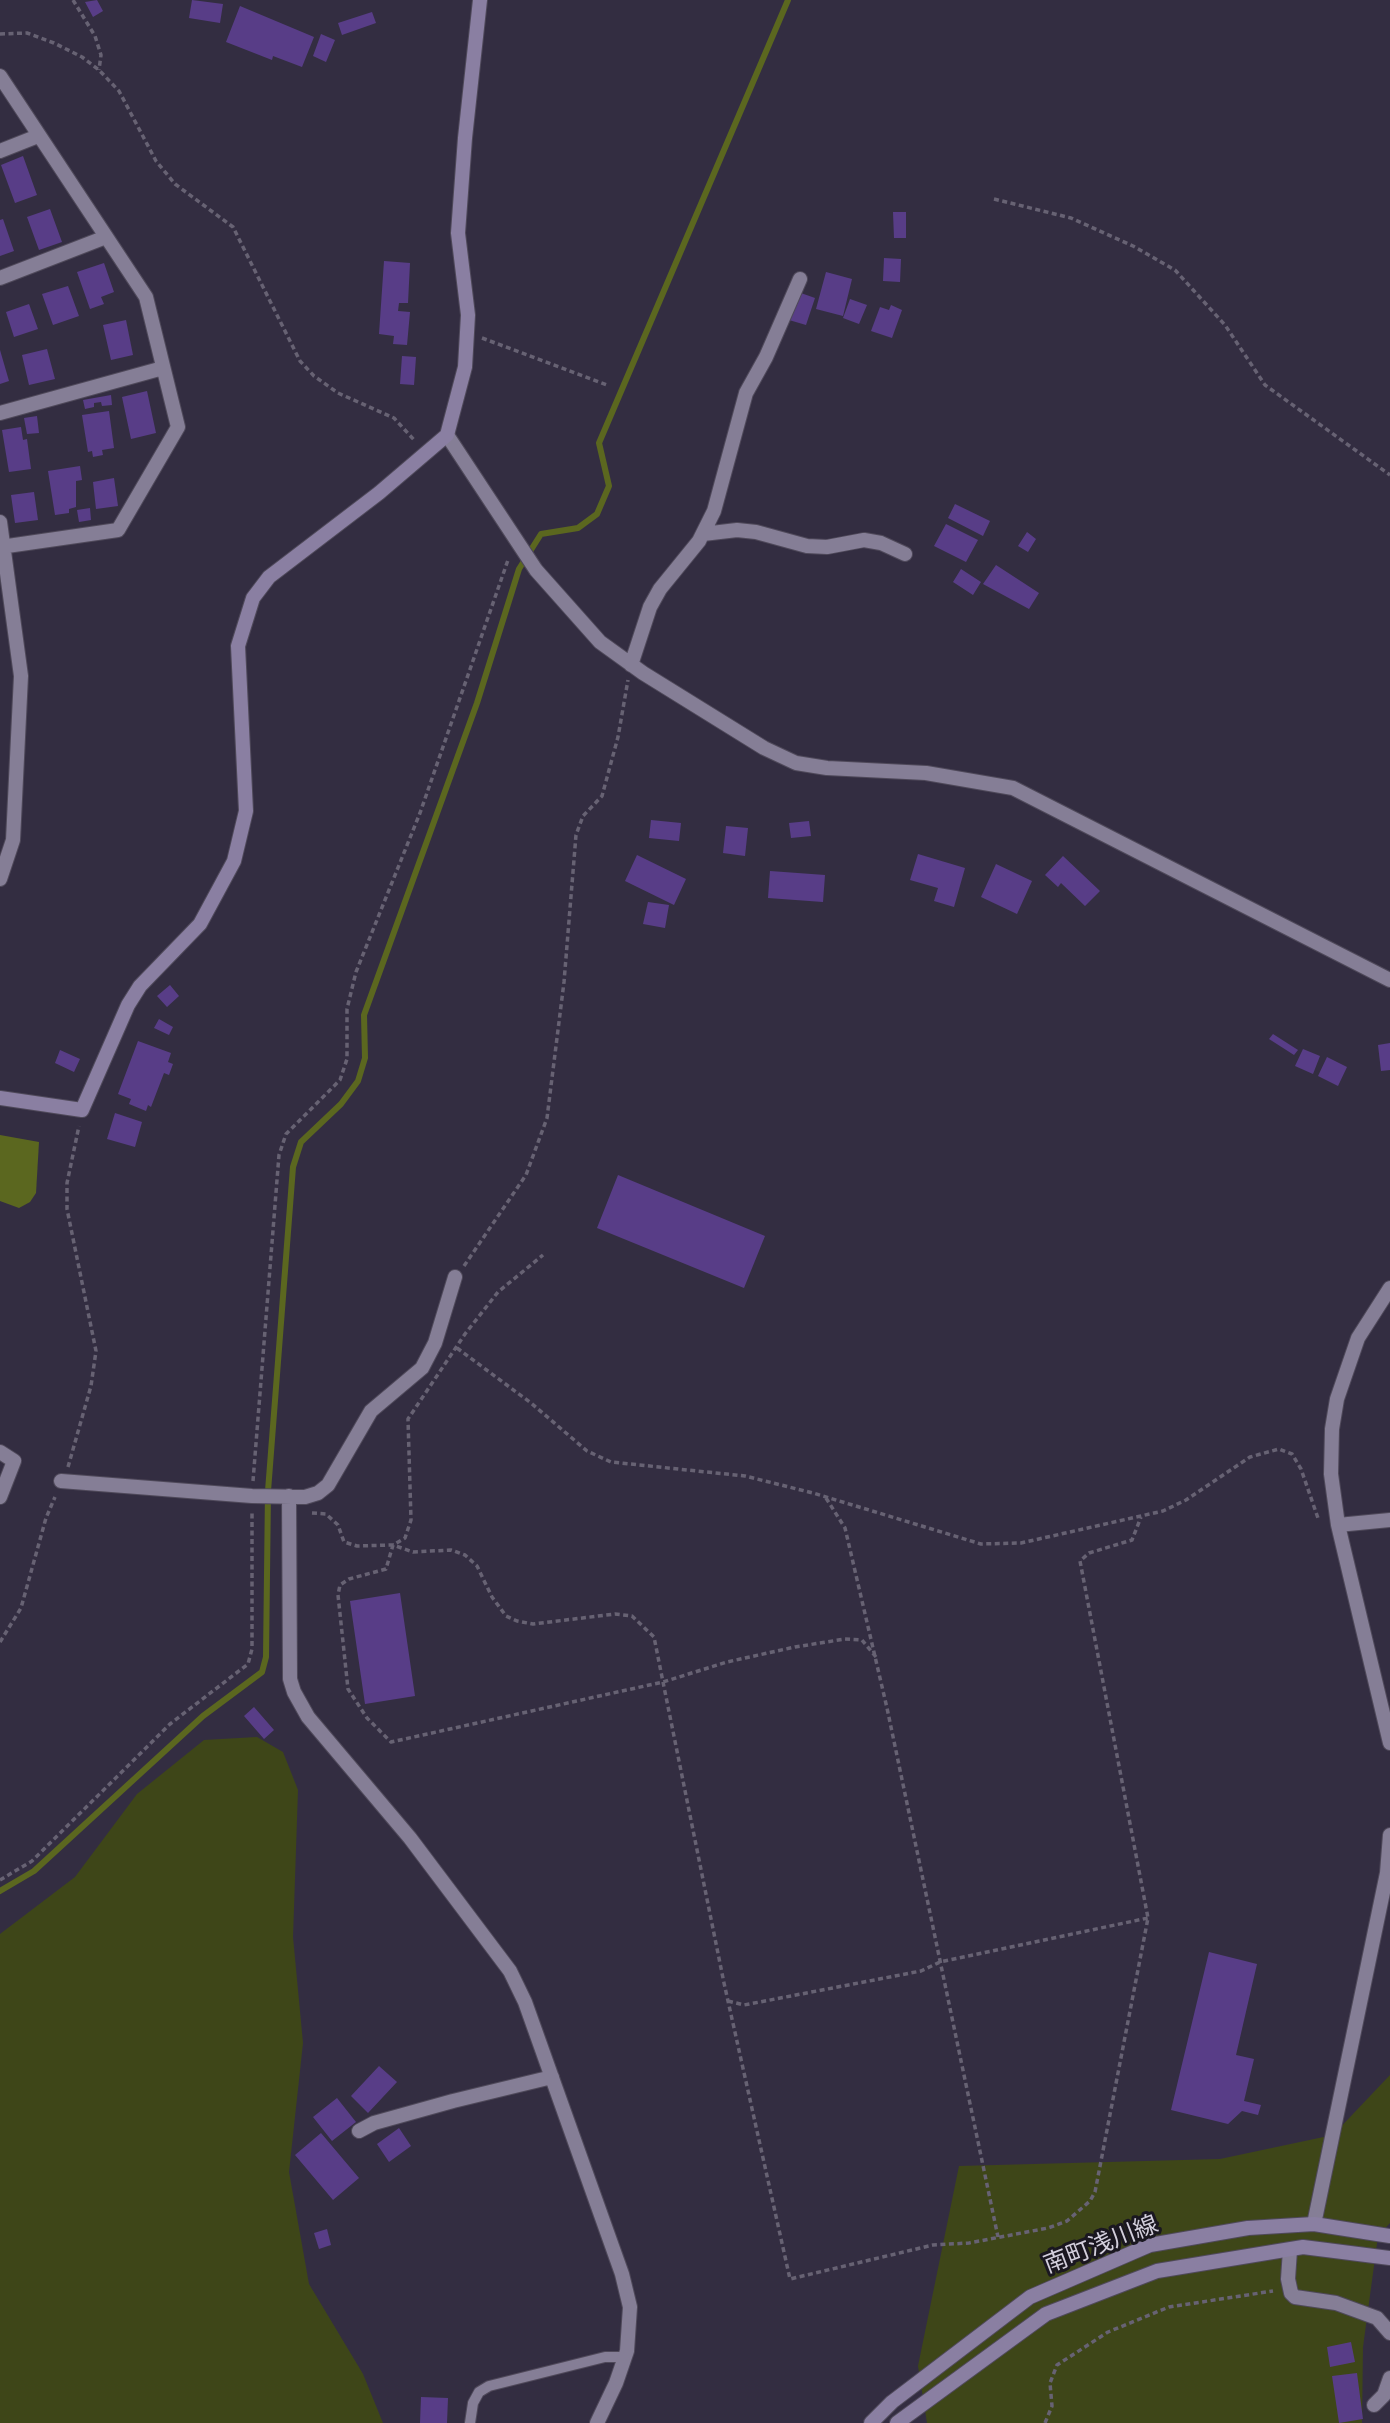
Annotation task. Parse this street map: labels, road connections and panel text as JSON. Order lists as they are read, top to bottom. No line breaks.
{"streets":{"street":["南町浅川線"]}}
